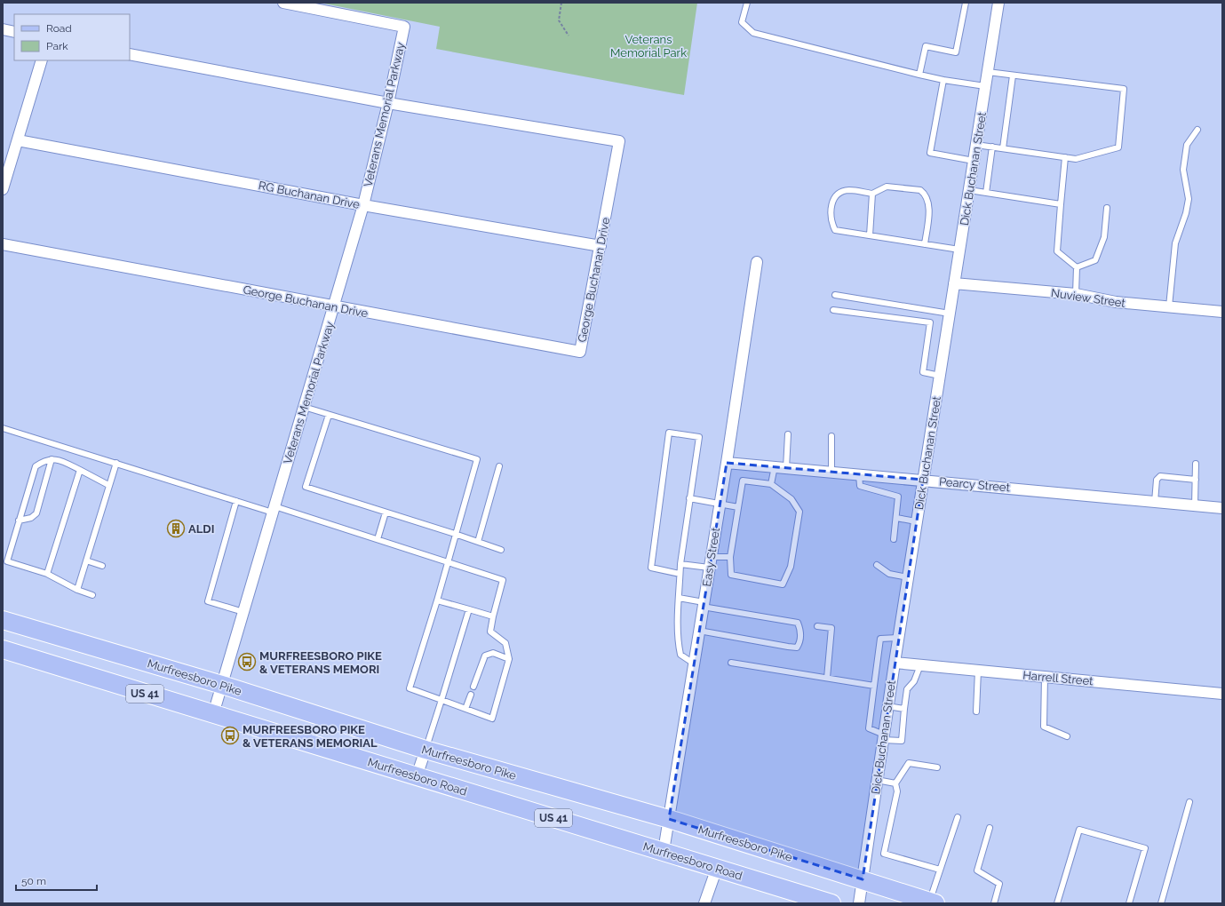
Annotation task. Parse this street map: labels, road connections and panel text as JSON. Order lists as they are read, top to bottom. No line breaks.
{"streets":{"main road":["Murfreesboro Pike","US 41","Murfreesboro Road"],"street":["Veterans Memorial Parkway","Dick Buchanan Street","RG Buchanan Drive","George Buchanan Drive","Nuview Street","Pearcy Street","Easy Street","Harrell Street"]},"crossings":[["Veterans Memorial Parkway","RG Buchanan Drive"],["Veterans Memorial Parkway","George Buchanan Drive"],["Veterans Memorial Parkway","Murfreesboro Pike"],["Veterans Memorial Parkway","Murfreesboro Road"],["Dick Buchanan Street","Nuview Street"],["Dick Buchanan Street","Pearcy Street"],["Dick Buchanan Street","Murfreesboro Pike"],["Dick Buchanan Street","Harrell Street"],["RG Buchanan Drive","George Buchanan Drive"],["Pearcy Street","Easy Street"],["Easy Street","Murfreesboro Pike"],["Easy Street","Murfreesboro Road"]],"parks":["Veterans Memorial Park"],"places":{"building":["ALDI"],"bus stop":["MURFREESBORO PIKE & VETERANS MEMORI","MURFREESBORO PIKE & VETERANS MEMORIAL"]},"legend":["Road","Park"],"scale_bar":"50 m"}
